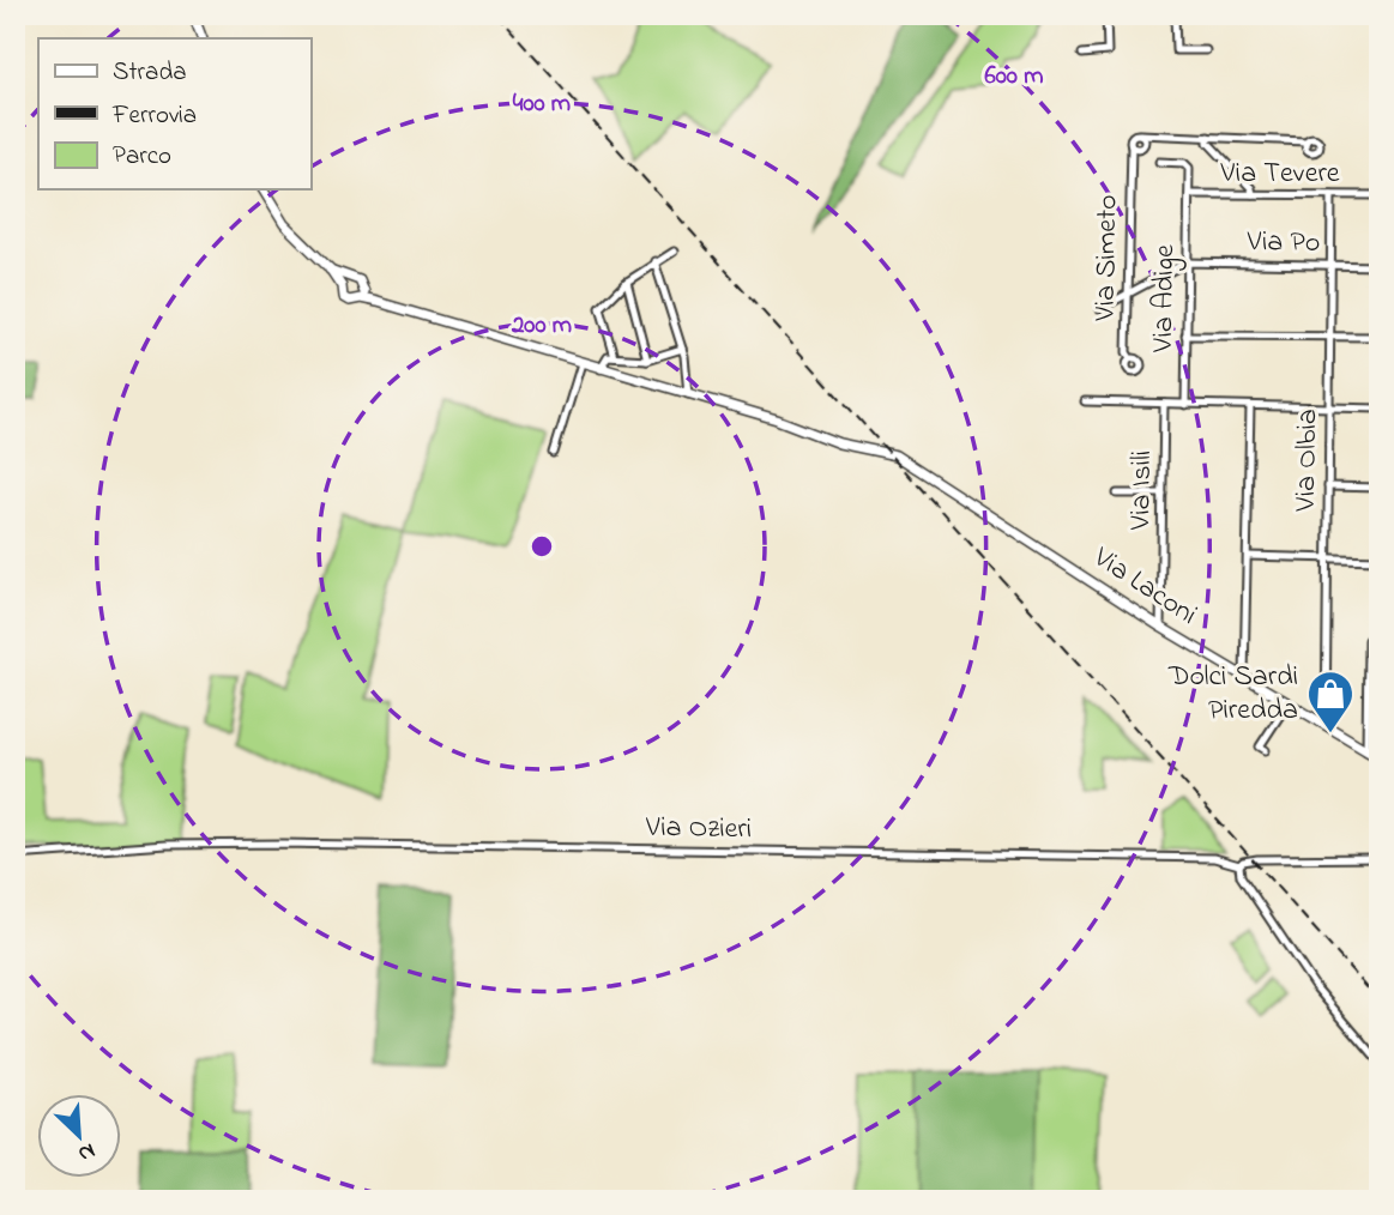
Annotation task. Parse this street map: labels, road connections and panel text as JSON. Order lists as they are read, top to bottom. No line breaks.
{"streets":{"street":["Via Tevere","Via Po","Via Simeto","Via Adige","Via Olbia","Via Isili","Via Laconi","Via Ozieri"]},"crossings":[["Via Tevere","Via Adige"],["Via Tevere","Via Olbia"],["Via Po","Via Adige"],["Via Po","Via Olbia"],["Via Olbia","Via Laconi"],["Via Isili","Via Laconi"]],"places":{"shop":["Dolci Sardi Piredda"]},"legend":["Strada","Ferrovia","Parco"],"north":"bottom right","rings":["600 m","400 m","200 m"]}
